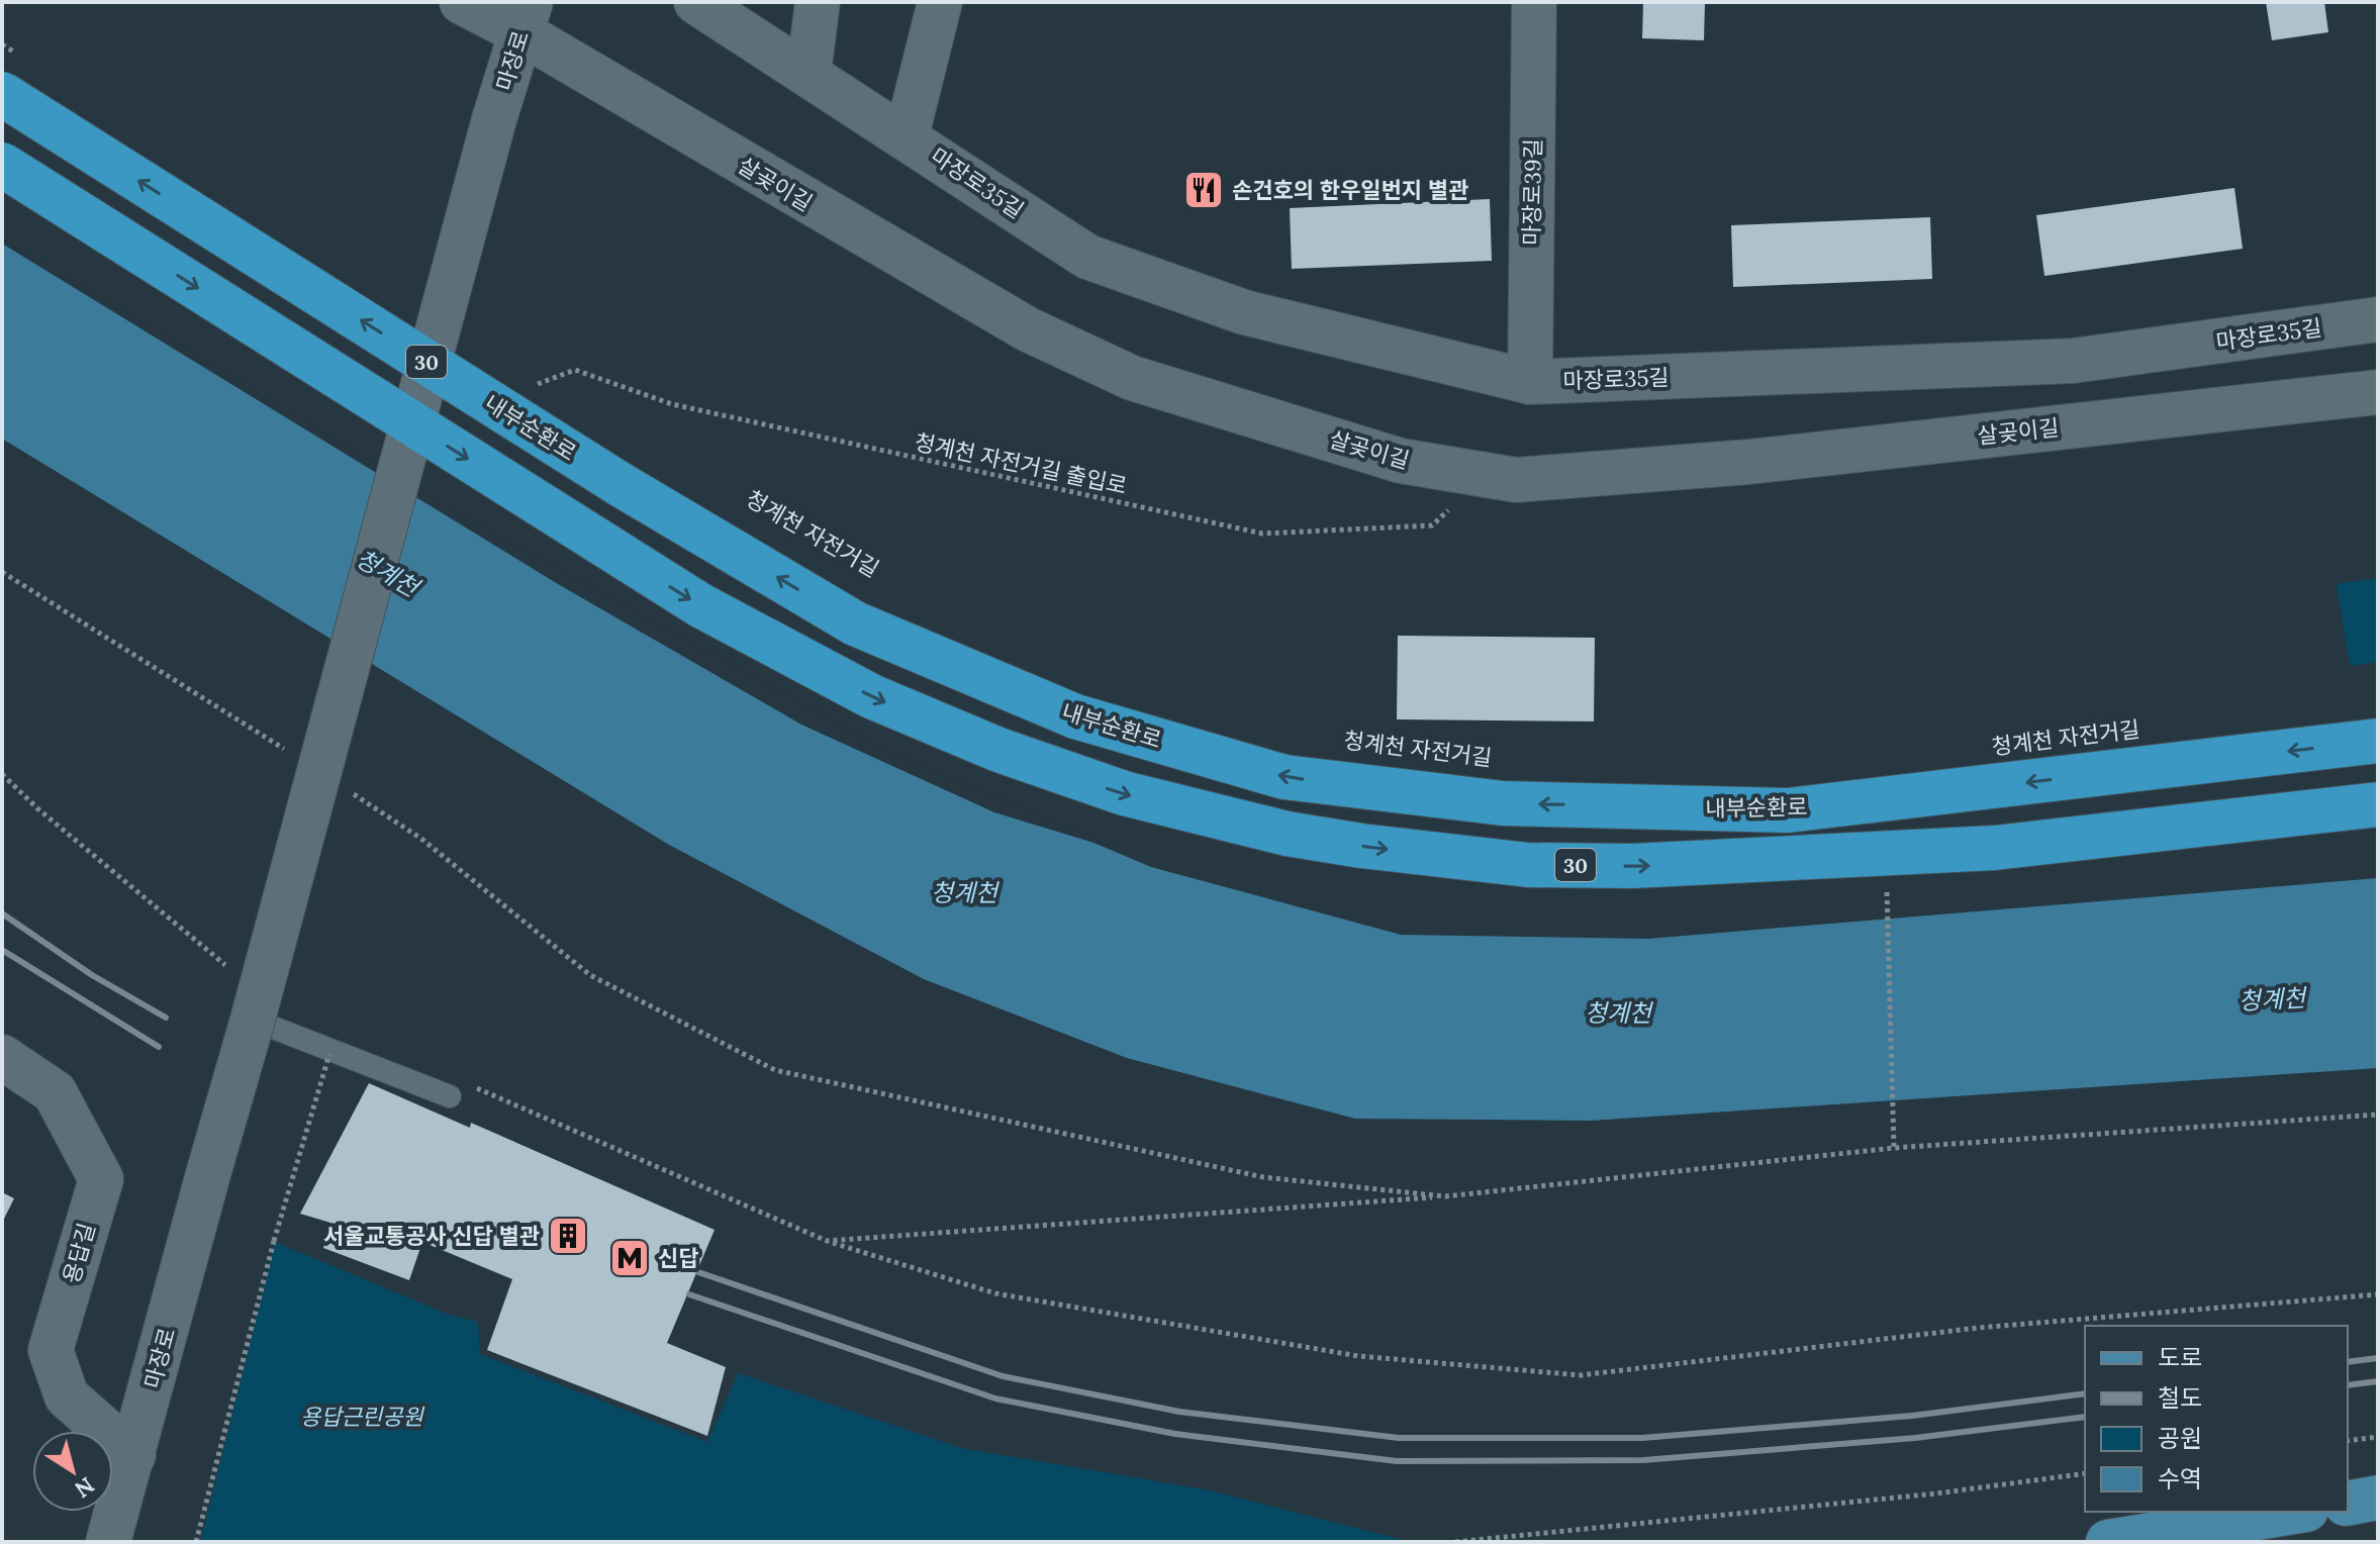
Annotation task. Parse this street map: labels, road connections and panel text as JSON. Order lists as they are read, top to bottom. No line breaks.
{"streets":{"highway":["30","내부순환로"],"main road":["마장로","마장로35길","살곶이길","마장로39길","용답길"],"path":["청계천 자전거길 출입로"]},"crossings":[["마장로","살곶이길"],["마장로","용답길"],["마장로35길","마장로39길"],["살곶이길","청계천 자전거길 출입로"]],"water":["청계천"],"parks":["용답근린공원"],"places":{"restaurant":["손건호의 한우일번지 별관"],"building":["서울교통공사 신답 별관"],"metro station":["신답"]},"legend":["도로","철도","공원","수역"],"north":"bottom right"}
